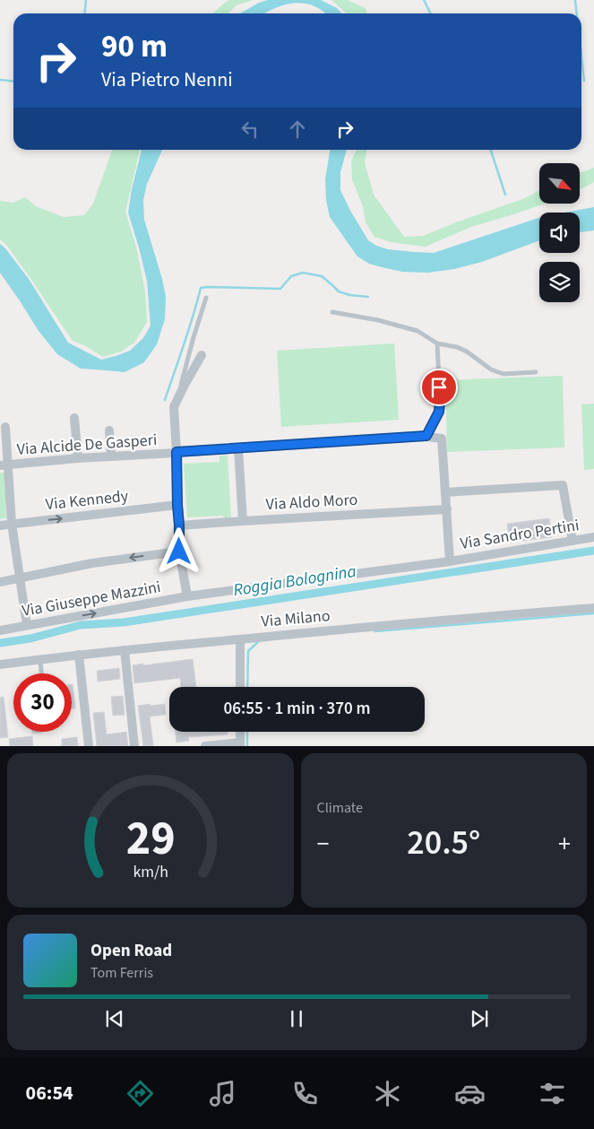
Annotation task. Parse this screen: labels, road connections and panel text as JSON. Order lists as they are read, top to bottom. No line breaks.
{"streets":{"street":["Via Alcide De Gasperi","Via Kennedy","Via Aldo Moro","Via Sandro Pertini","Via Giuseppe Mazzini","Via Milano"]},"crossings":[["Via Sandro Pertini","Via Giuseppe Mazzini"]],"water":["Roggia Bolognina"],"north":"bottom right","page":{"turn":["90 m","Via Pietro Nenni"],"limit":"30","trip":"06:55 · 1 min · 370 m","tile":"Climate","heat":["−","20.5°","+"],"song":["Open Road","Tom Ferris"],"tabs":"06:54","gauge":["29","km/h"]}}
